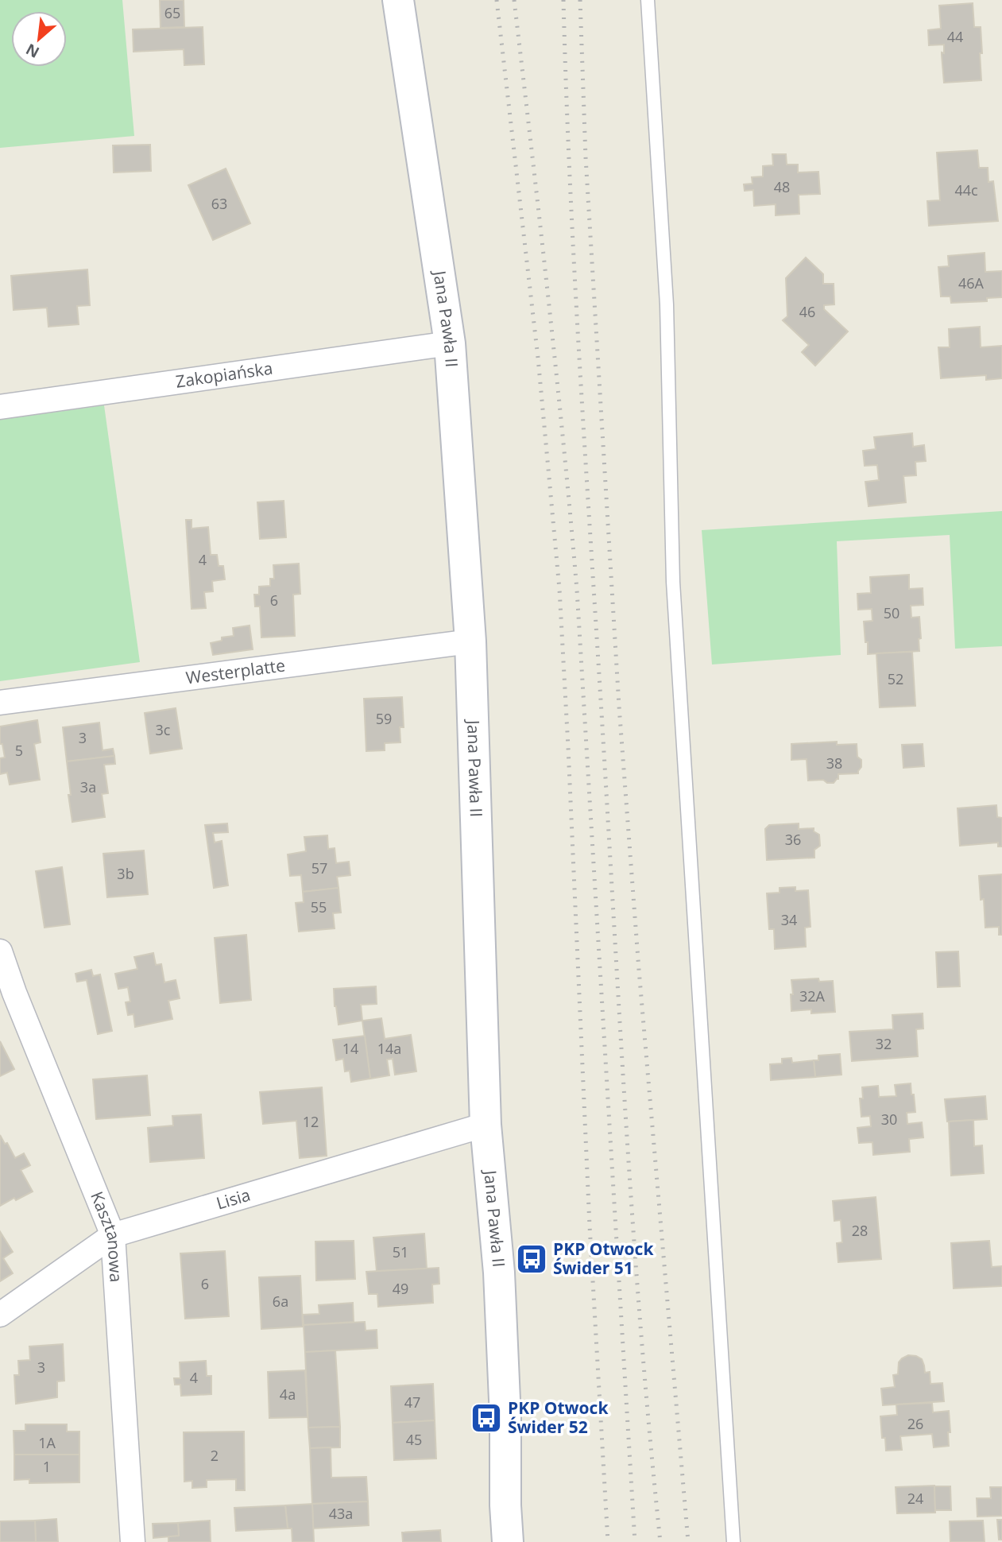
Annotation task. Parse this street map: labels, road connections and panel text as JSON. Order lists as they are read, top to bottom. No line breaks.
{"streets":{"main road":["Jana Pawła II"],"street":["Zakopiańska","Westerplatte","Lisia","Kasztanowa"]},"crossings":[["Jana Pawła II","Zakopiańska"],["Jana Pawła II","Westerplatte"],["Jana Pawła II","Lisia"],["Lisia","Kasztanowa"]],"places":{"bus stop":["PKP Otwock Świder 51","PKP Otwock Świder 52"]},"house_numbers":["65","44","48","44c","63","46A","46","4","6","50","52","59","3c","3","5","38","3a","36","57","3b","55","34","32A","32","14","14a","30","12","28","51","6","49","6a","3","4","4a","47","26","45","1A","2","1","24","43a"],"north":"bottom left"}
